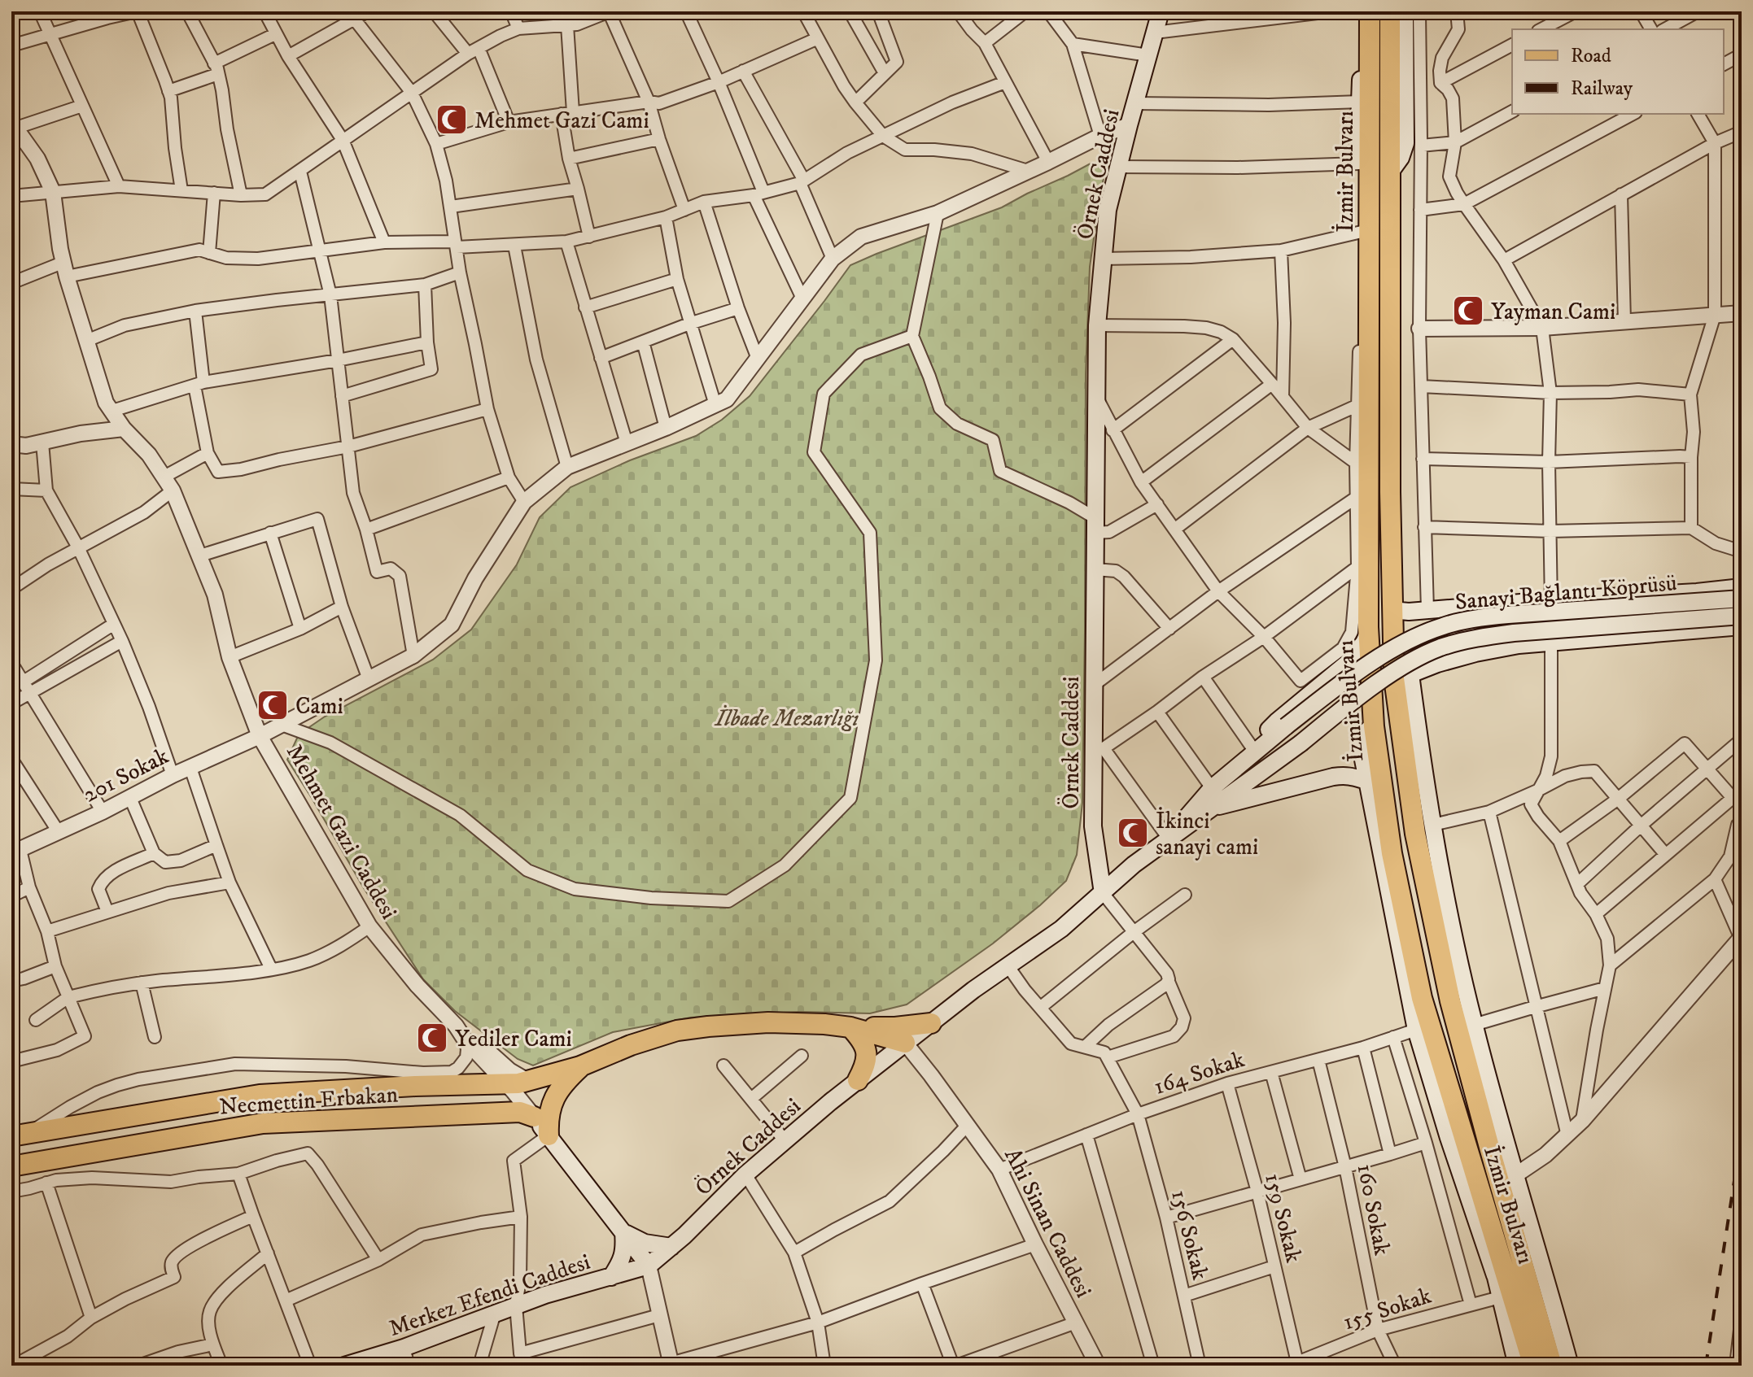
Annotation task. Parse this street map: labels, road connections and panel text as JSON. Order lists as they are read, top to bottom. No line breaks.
{"streets":{"main road":["İzmir Bulvarı","Örnek Caddesi","Sanayi Bağlantı Köprüsü","Mehmet Gazi Caddesi","Necmettin Erbakan","Merkez Efendi Caddesi"],"street":["201 Sokak","164 Sokak","160 Sokak","159 Sokak","Ahi Sinan Caddesi","156 Sokak","155 Sokak"]},"crossings":[["Örnek Caddesi","201 Sokak"],["Örnek Caddesi","Mehmet Gazi Caddesi"],["Örnek Caddesi","Ahi Sinan Caddesi"],["Örnek Caddesi","Merkez Efendi Caddesi"],["201 Sokak","Mehmet Gazi Caddesi"],["Mehmet Gazi Caddesi","Necmettin Erbakan"],["Mehmet Gazi Caddesi","Merkez Efendi Caddesi"],["164 Sokak","160 Sokak"],["164 Sokak","159 Sokak"],["164 Sokak","Ahi Sinan Caddesi"],["164 Sokak","156 Sokak"],["160 Sokak","155 Sokak"],["159 Sokak","155 Sokak"]],"parks":["İlbade Mezarlığı"],"places":{"mosque":["Mehmet Gazi Cami","Yayman Cami","Cami","İkinci sanayi cami","Yediler Cami"]},"legend":["Road","Railway"]}
